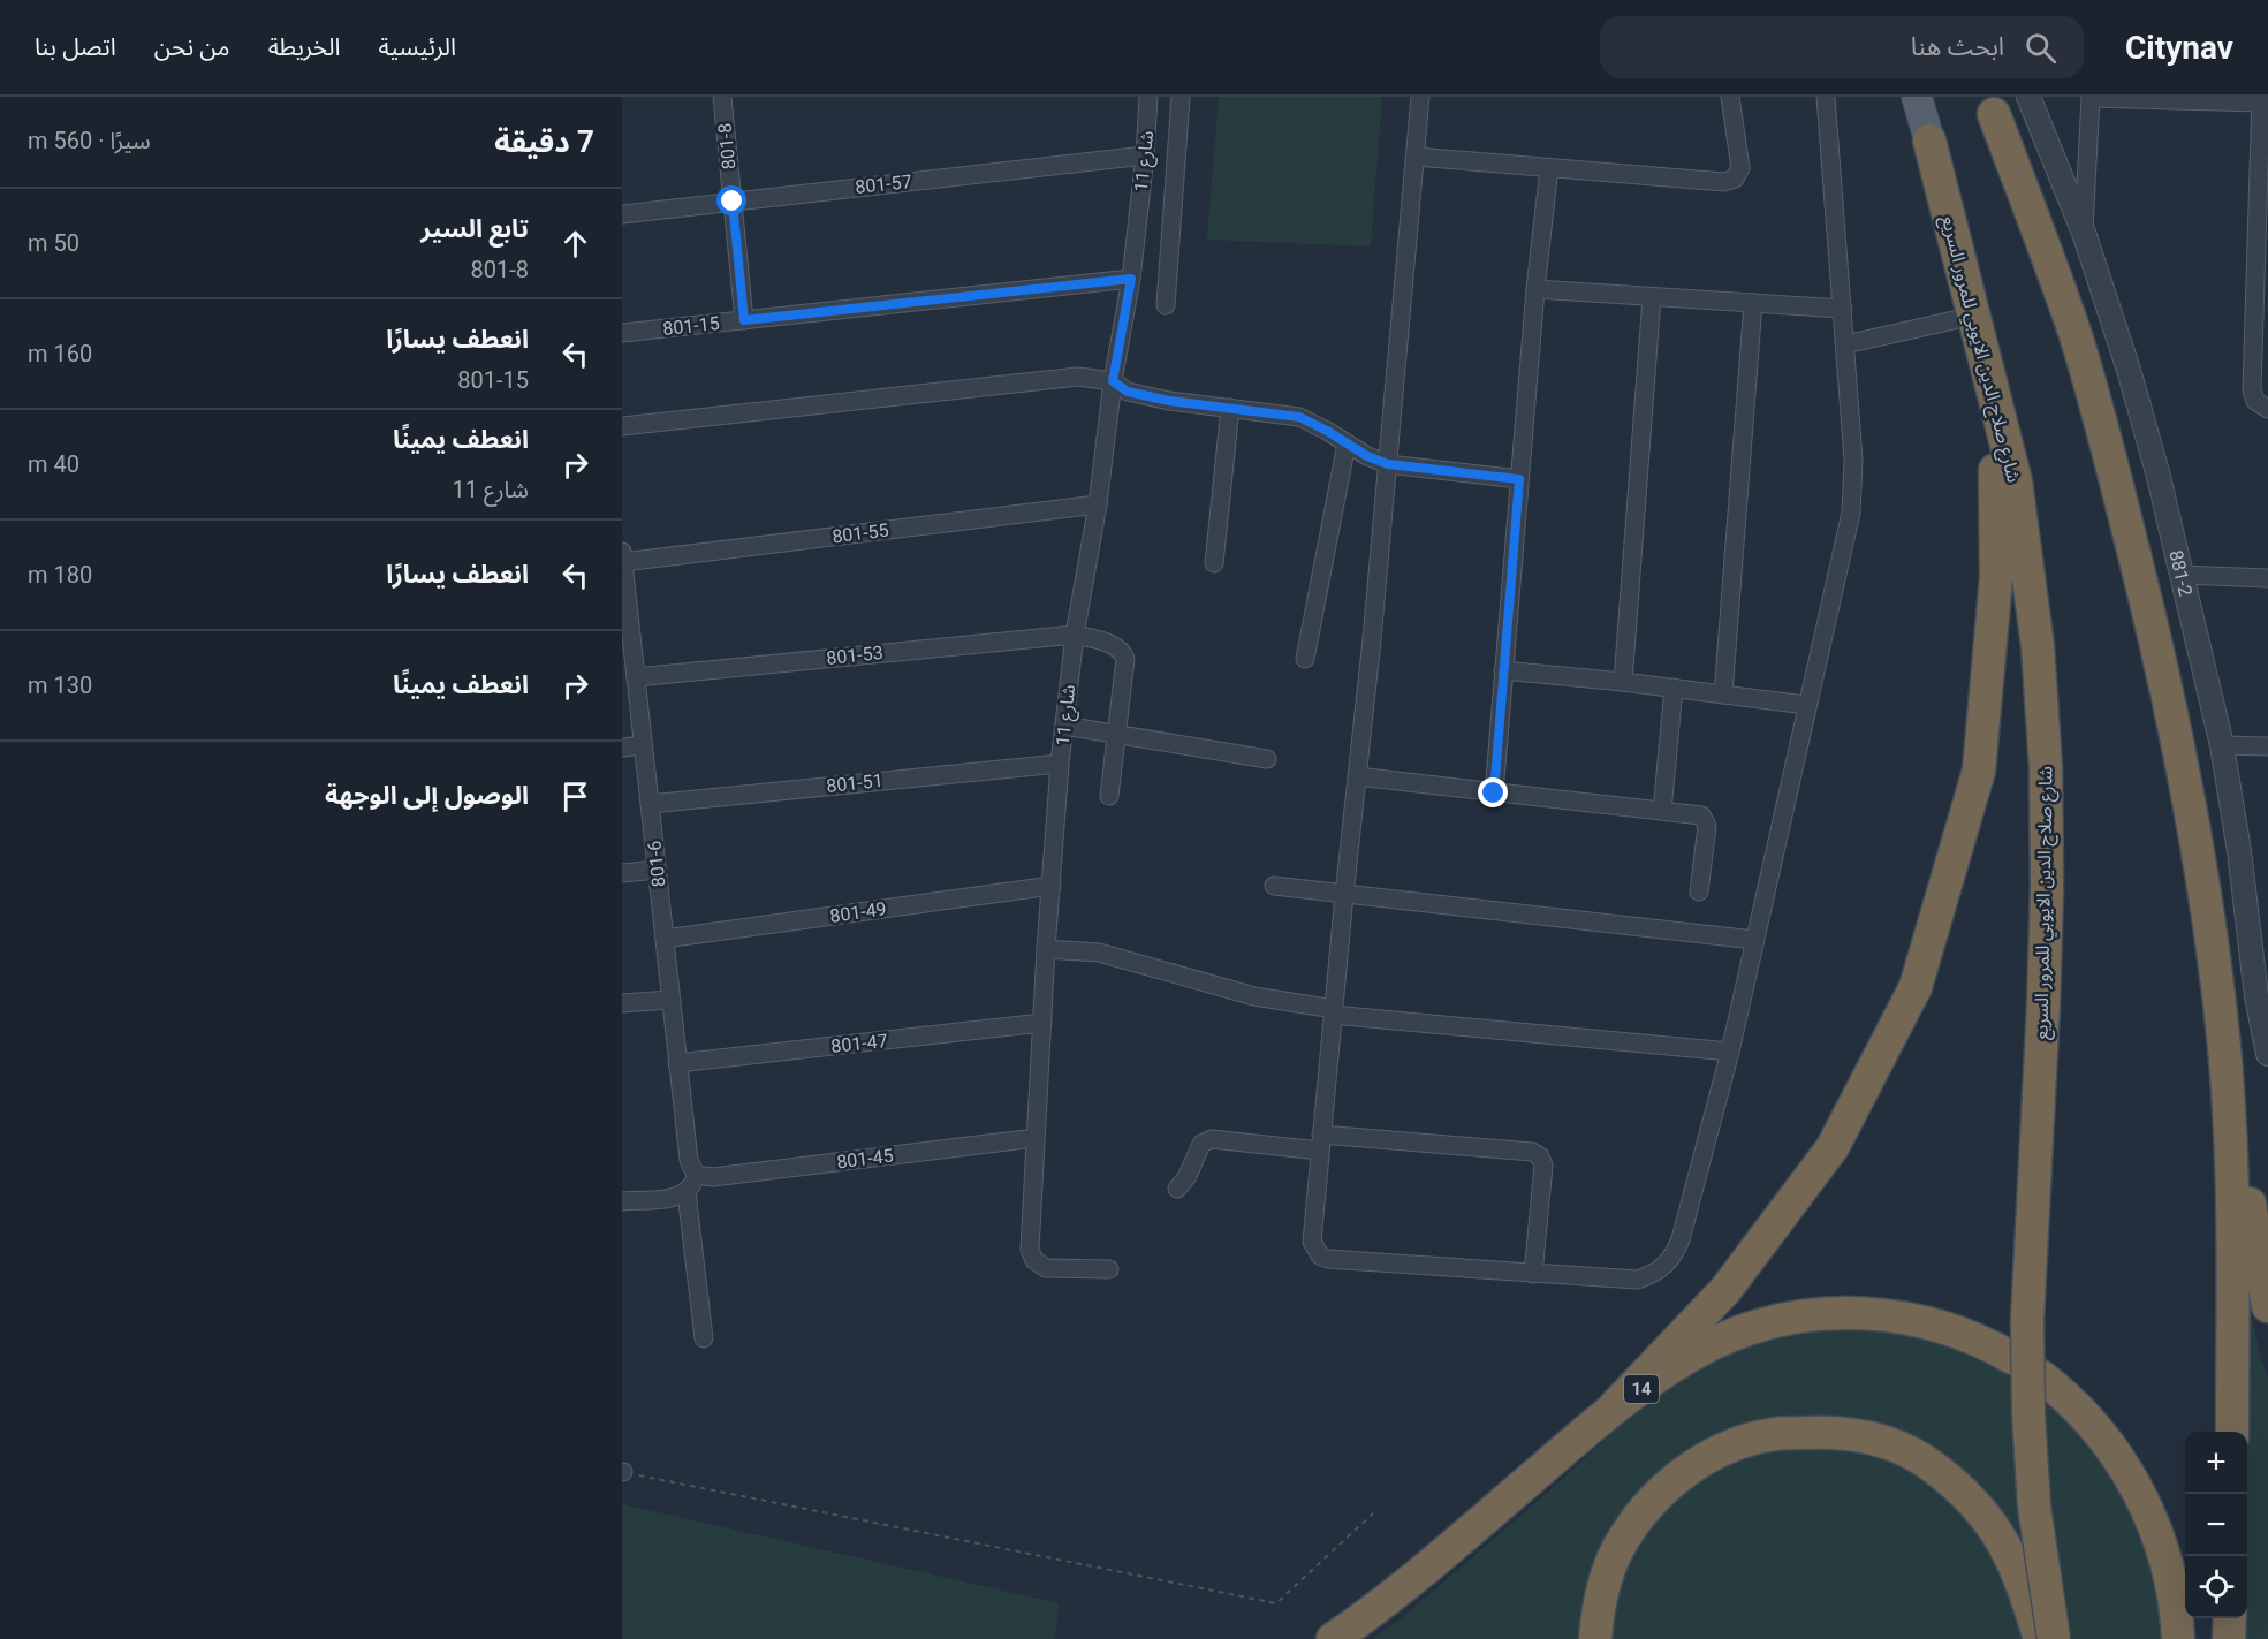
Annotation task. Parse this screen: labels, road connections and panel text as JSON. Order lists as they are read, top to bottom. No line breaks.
{"streets":{"highway":["شارع صلاح الدين الايوبي للمرور السريع","14"],"street":["801-8","شارع 11","801-57","801-15","801-55","881-2","801-53","801-51","801-6","801-49","801-47","801-45"]},"crossings":[["801-8","801-57"],["801-8","801-15"],["شارع 11","801-57"],["شارع 11","801-15"],["شارع 11","801-55"],["شارع 11","801-53"],["شارع 11","801-51"],["شارع 11","801-49"],["شارع 11","801-47"],["شارع 11","801-45"],["801-55","801-6"],["801-53","801-6"],["801-51","801-6"],["801-6","801-49"],["801-6","801-47"],["801-6","801-45"]],"page":{"header":"Citynav","search":"ابحث هنا","nav":["الرئيسية","الخريطة","من نحن","اتصل بنا"],"heading":["7 دقيقة","سيرًا · 560 m"],"list":[["تابع السير","801-8","50 m"],["انعطف يسارًا","801-15","160 m"],["انعطف يمينًا","شارع 11","40 m"],["انعطف يسارًا","180 m"],["انعطف يمينًا","130 m"],"الوصول إلى الوجهة"],"map_buttons":["+","−"]}}
